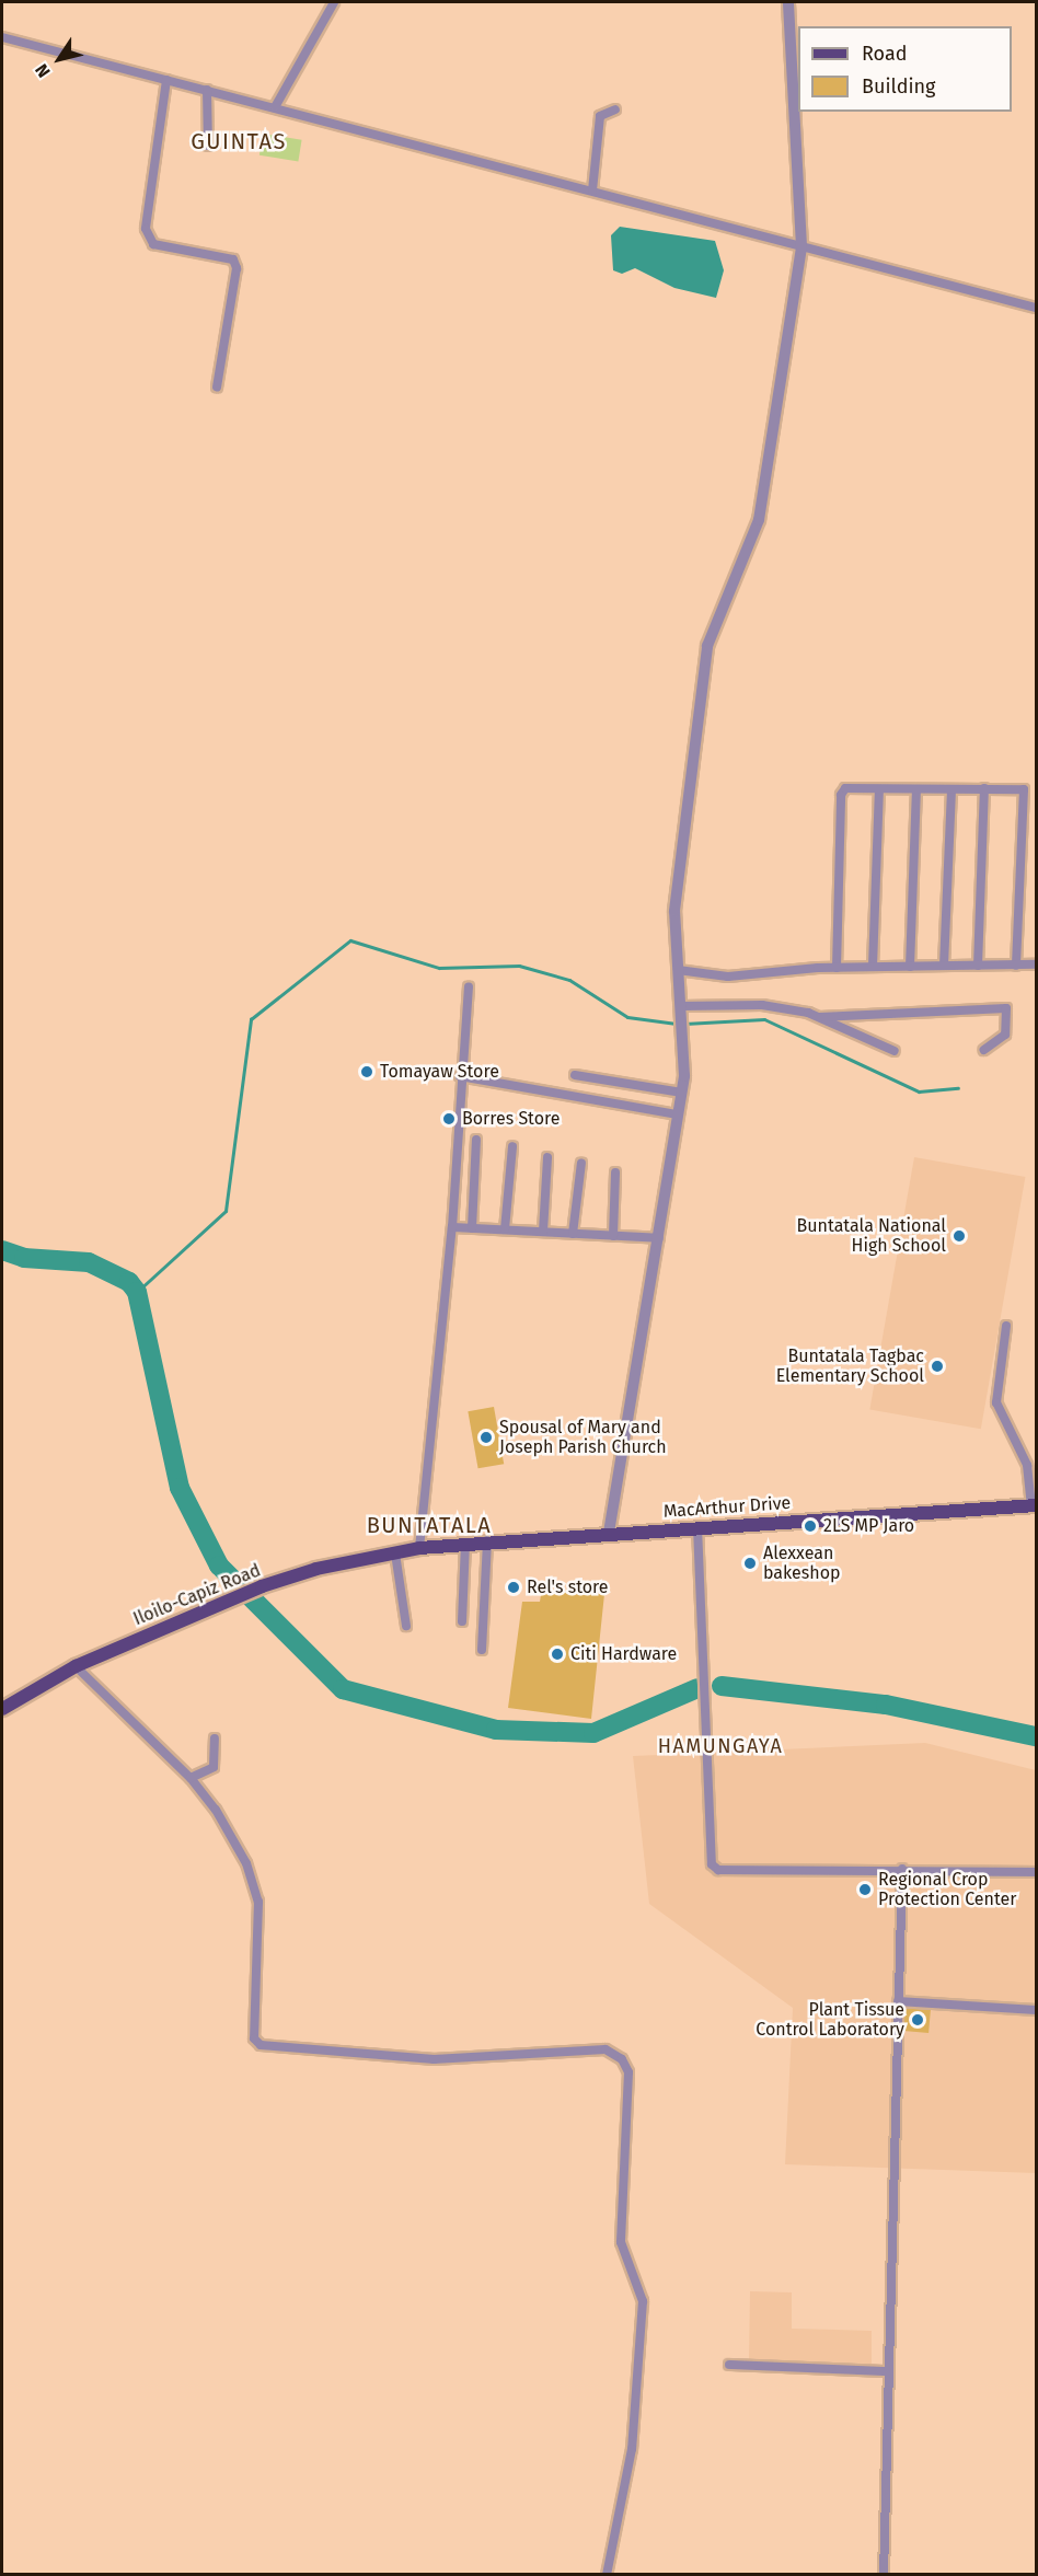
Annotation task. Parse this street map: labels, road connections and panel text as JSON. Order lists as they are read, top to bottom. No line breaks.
{"streets":{"main road":["MacArthur Drive","Iloilo-Capiz Road"]},"crossings":[["MacArthur Drive","Iloilo-Capiz Road"]],"districts":["GUINTAS","BUNTATALA","HAMUNGAYA"],"places":["Tomayaw Store","Borres Store","Buntatala National High School","Buntatala Tagbac Elementary School","Spousal of Mary and Joseph Parish Church","2LS MP Jaro","Alexxean bakeshop","Rel's store","Citi Hardware","Regional Crop Protection Center","Plant Tissue Control Laboratory"],"legend":["Road","Building"],"north":"bottom left"}
